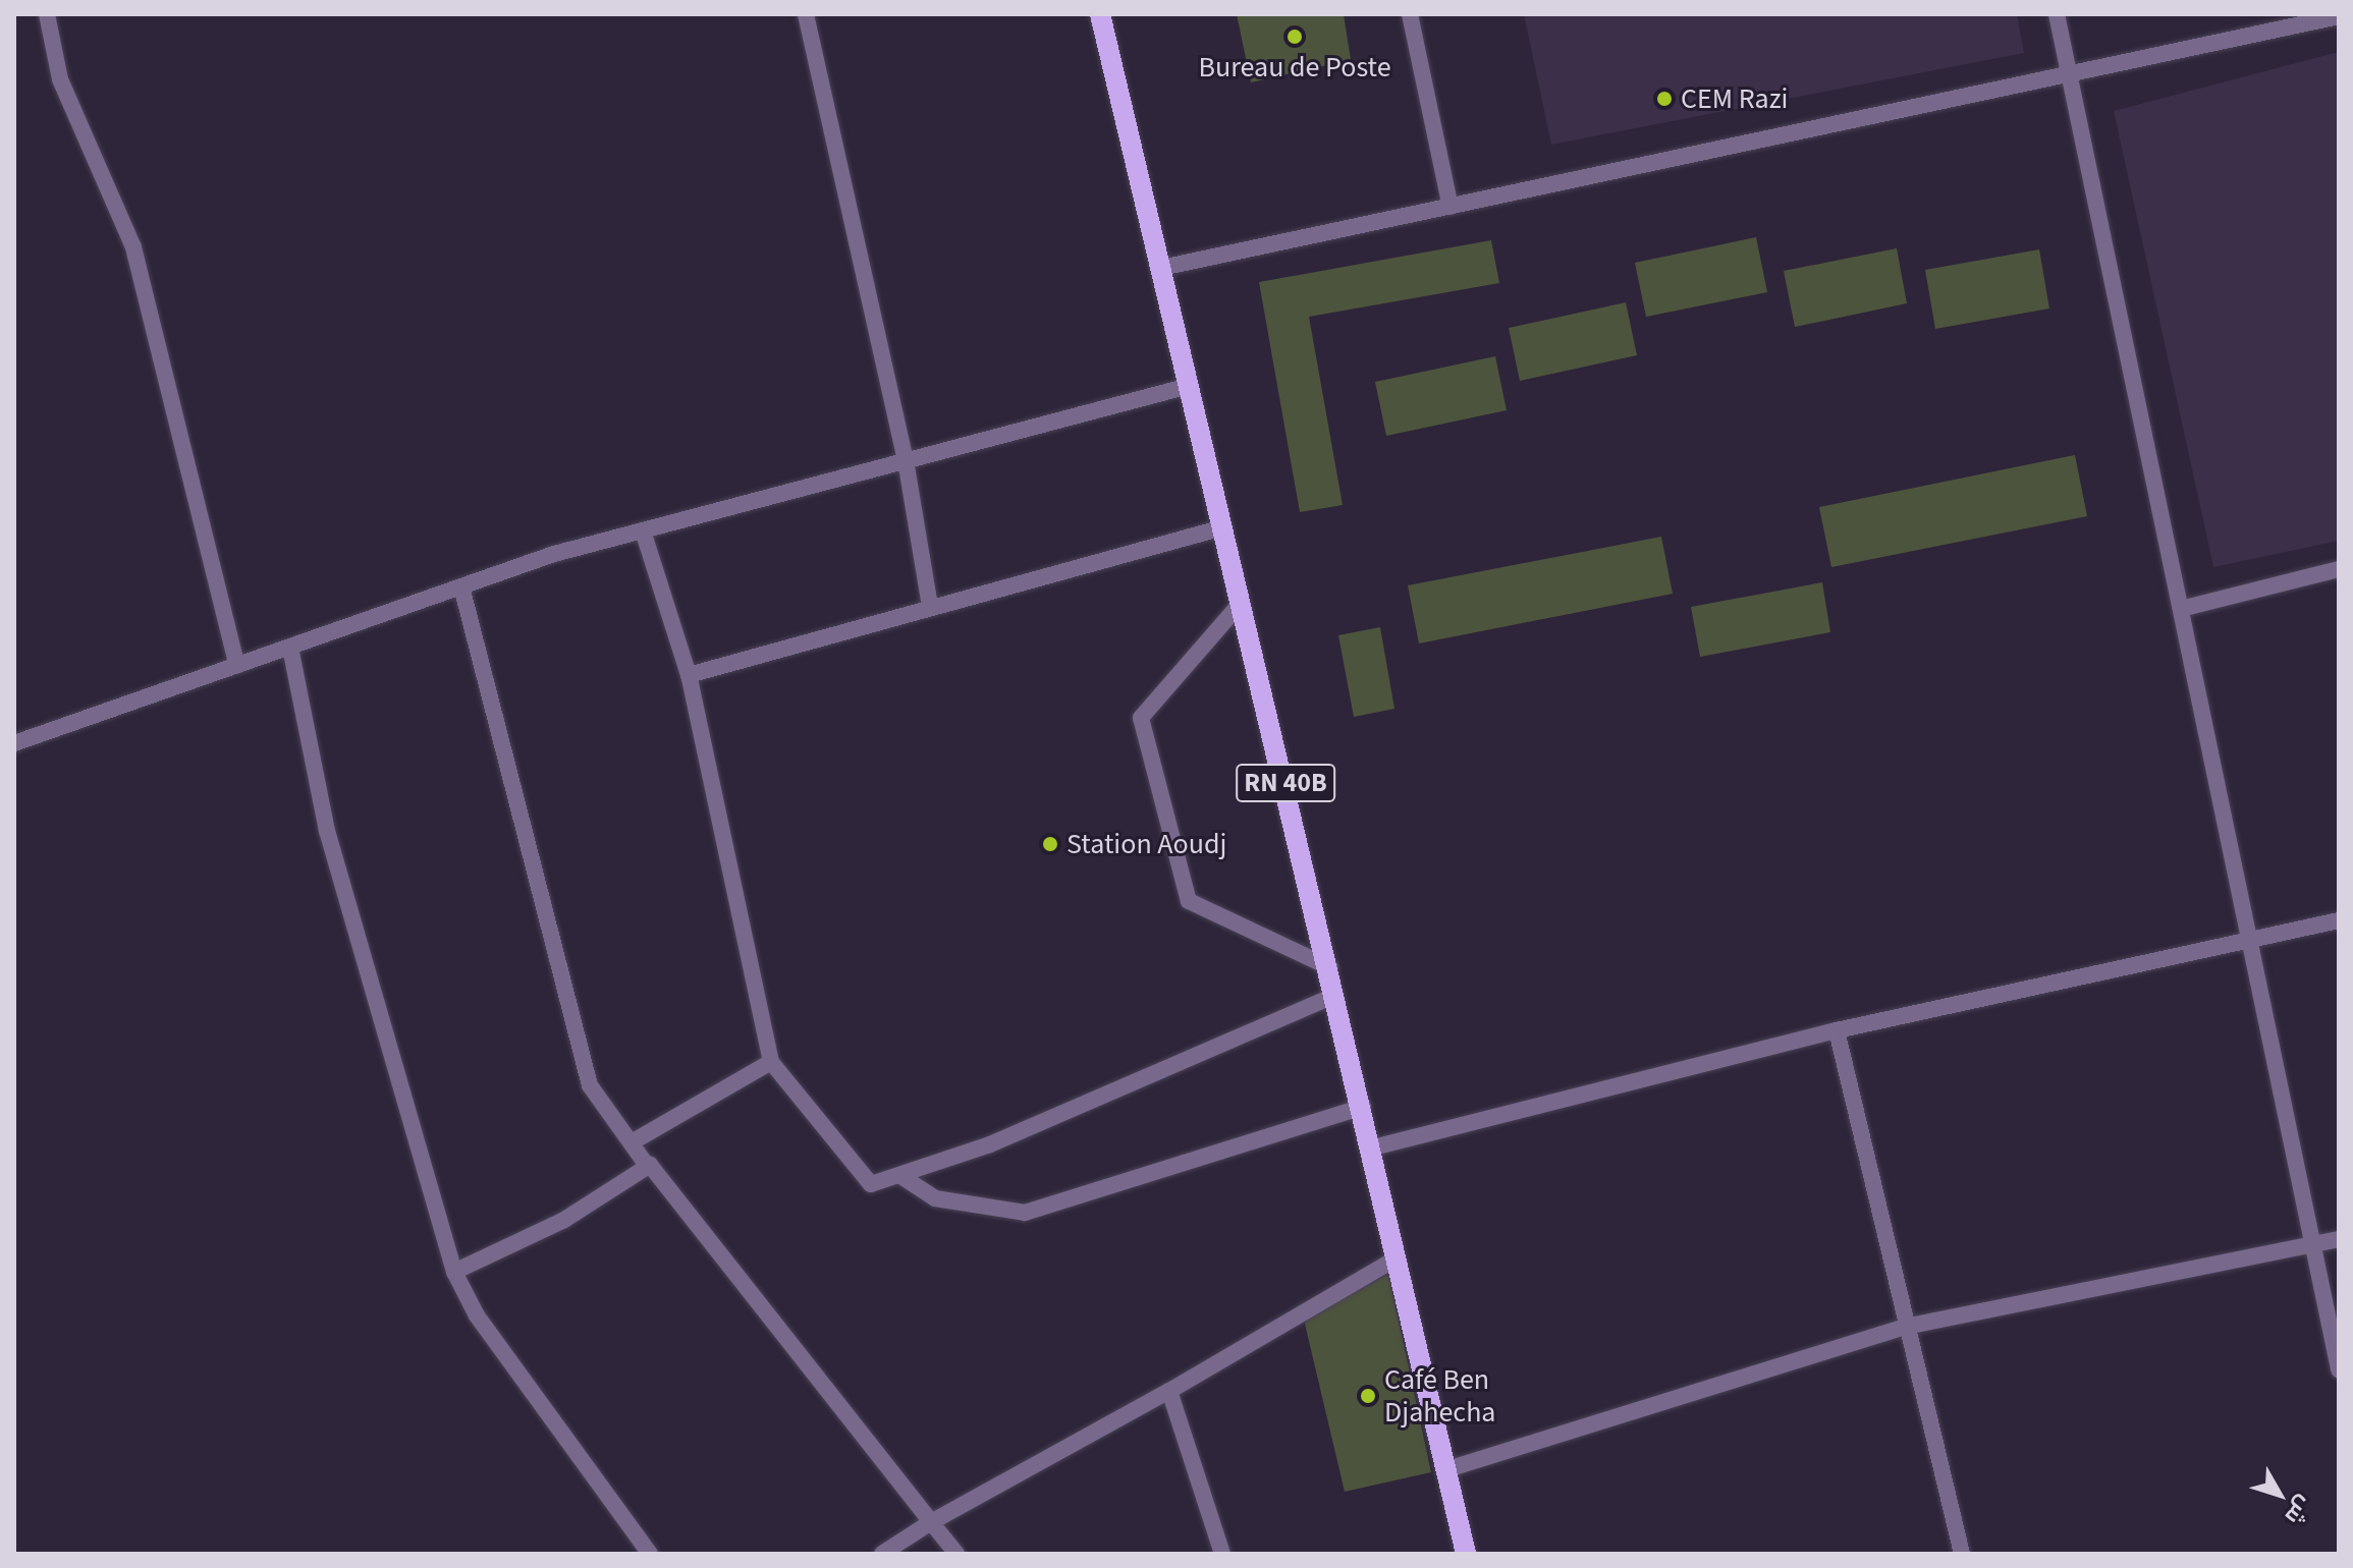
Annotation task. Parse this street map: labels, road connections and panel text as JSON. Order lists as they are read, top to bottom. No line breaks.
{"streets":{"main road":["RN 40B"]},"places":["Bureau de Poste","CEM Razi","Station Aoudj","Café Ben Djahecha"],"north":"bottom right"}
